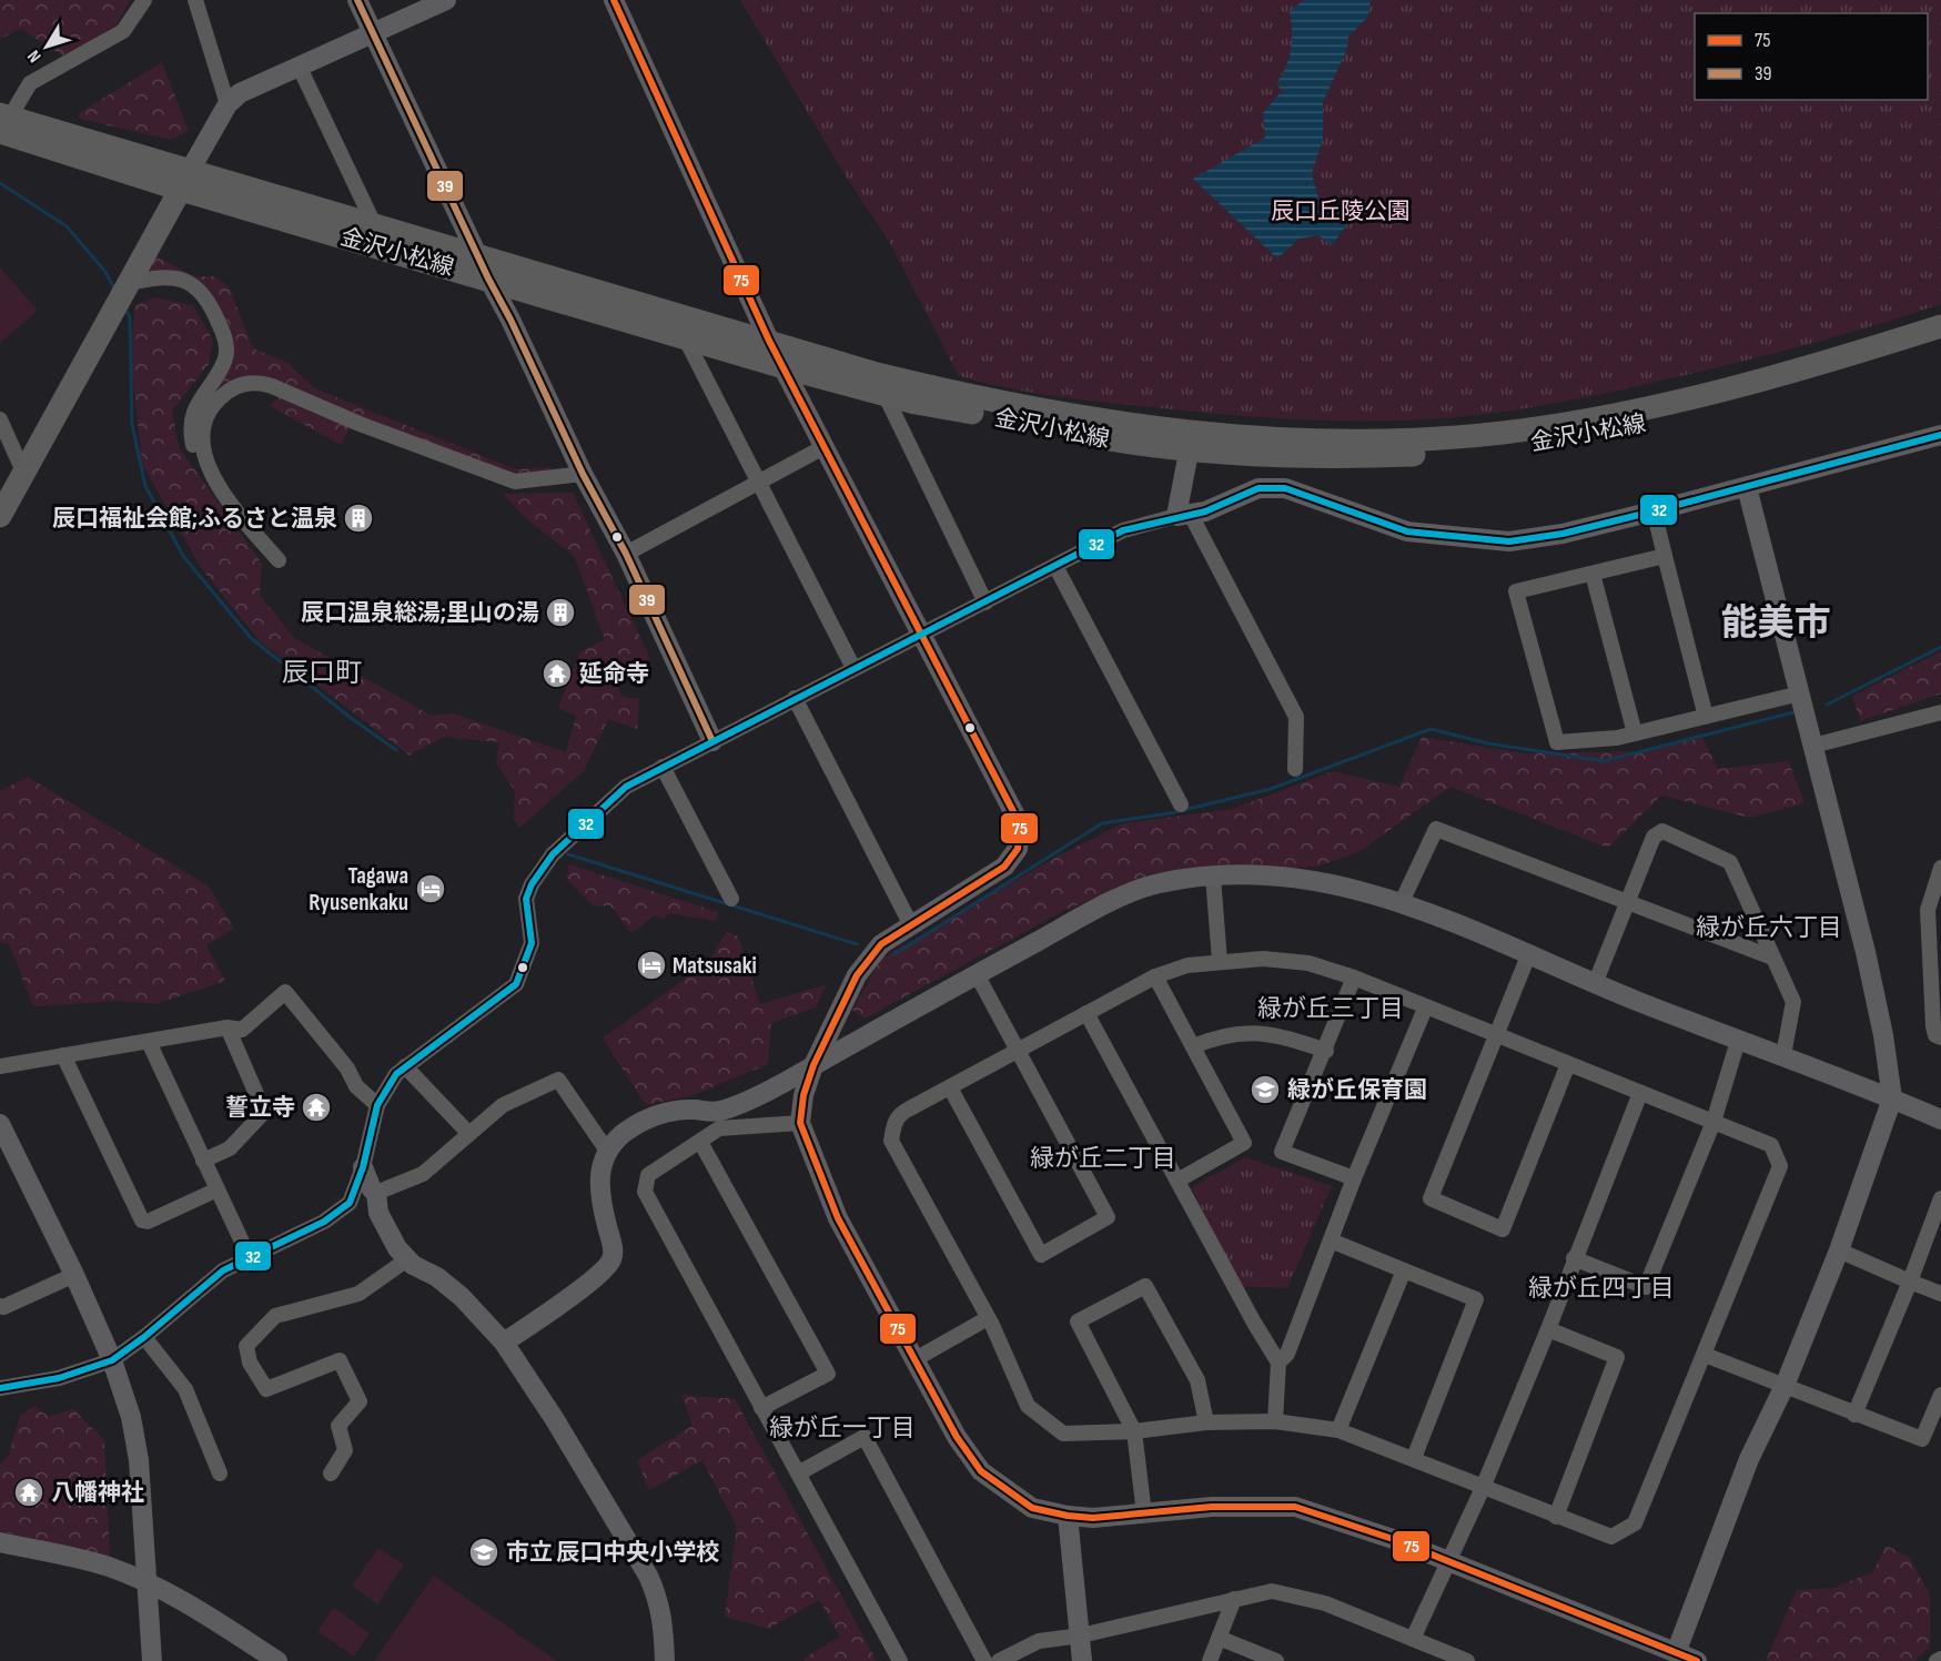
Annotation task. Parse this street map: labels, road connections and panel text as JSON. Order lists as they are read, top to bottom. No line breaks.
{"streets":{"main road":["金沢小松線"]},"districts":["能美市","辰口町","緑が丘六丁目","緑が丘三丁目","緑が丘二丁目","緑が丘四丁目","緑が丘一丁目"],"parks":["辰口丘陵公園"],"places":{"building":["辰口福祉会館;ふるさと温泉","辰口温泉総湯;里山の湯"],"temple":["延命寺","誓立寺","八幡神社"],"hotel":["Tagawa Ryusenkaku","Matsusaki"],"school or university":["緑が丘保育園","市立 辰口中央小学校"]},"lines":["transit line 75","transit line 39","transit line 32"],"legend":["75","39"],"north":"bottom left"}
